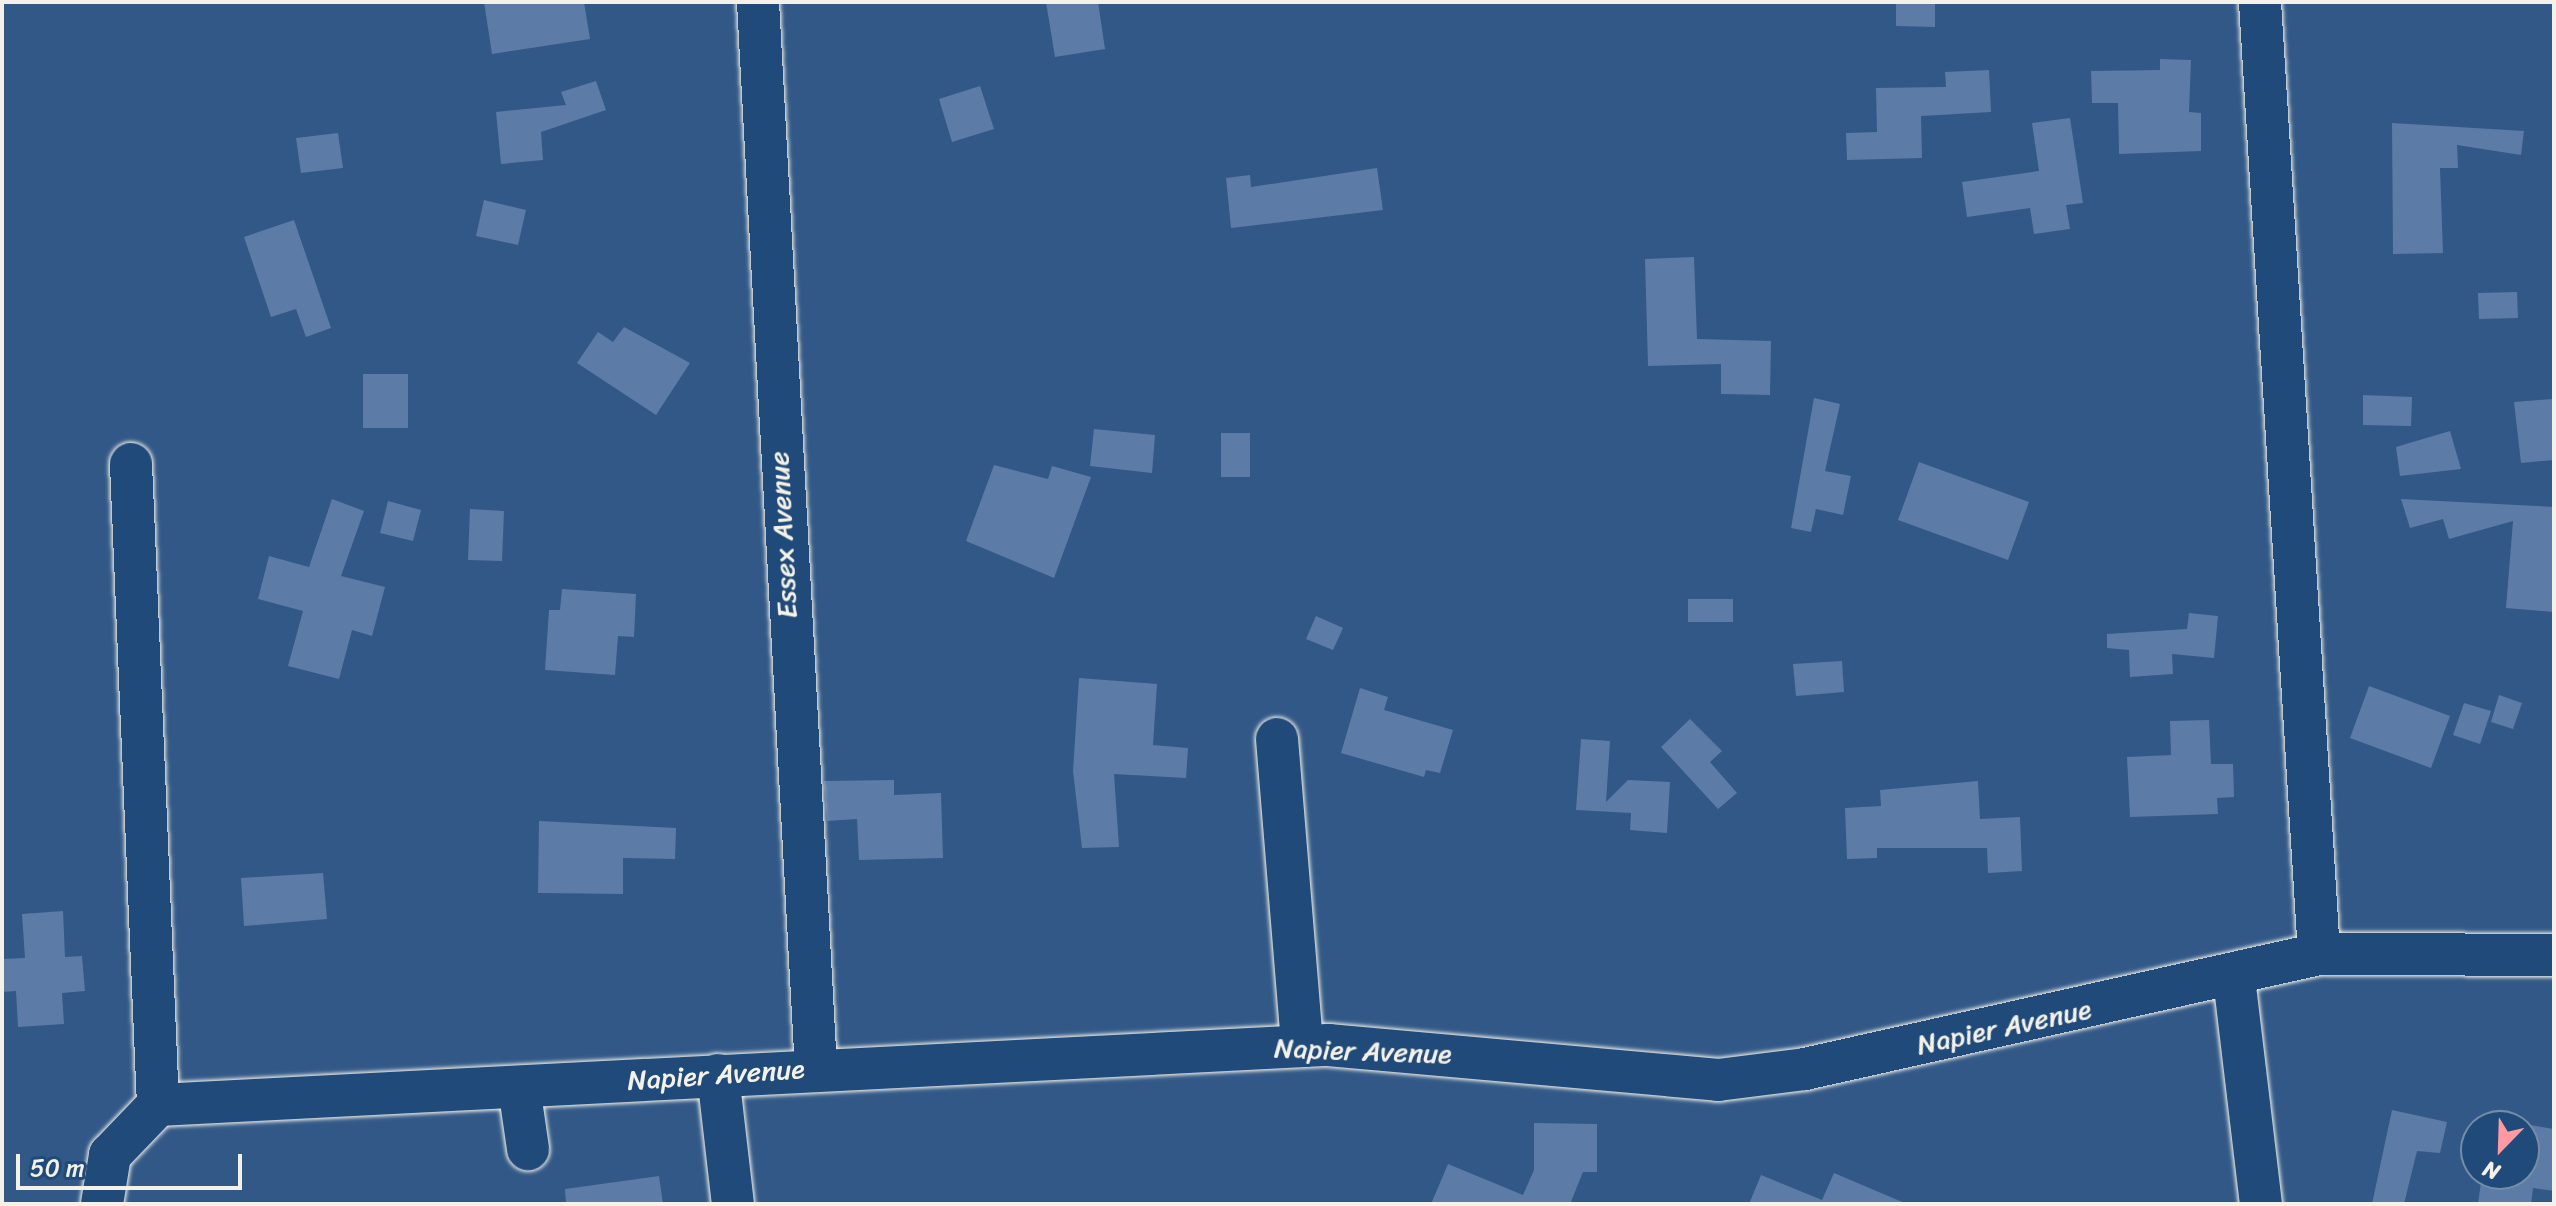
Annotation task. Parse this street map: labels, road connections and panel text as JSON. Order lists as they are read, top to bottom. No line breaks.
{"streets":{"street":["Essex Avenue","Napier Avenue"]},"crossings":[["Essex Avenue","Napier Avenue"]],"scale_bar":"50 m","north":"bottom left"}
